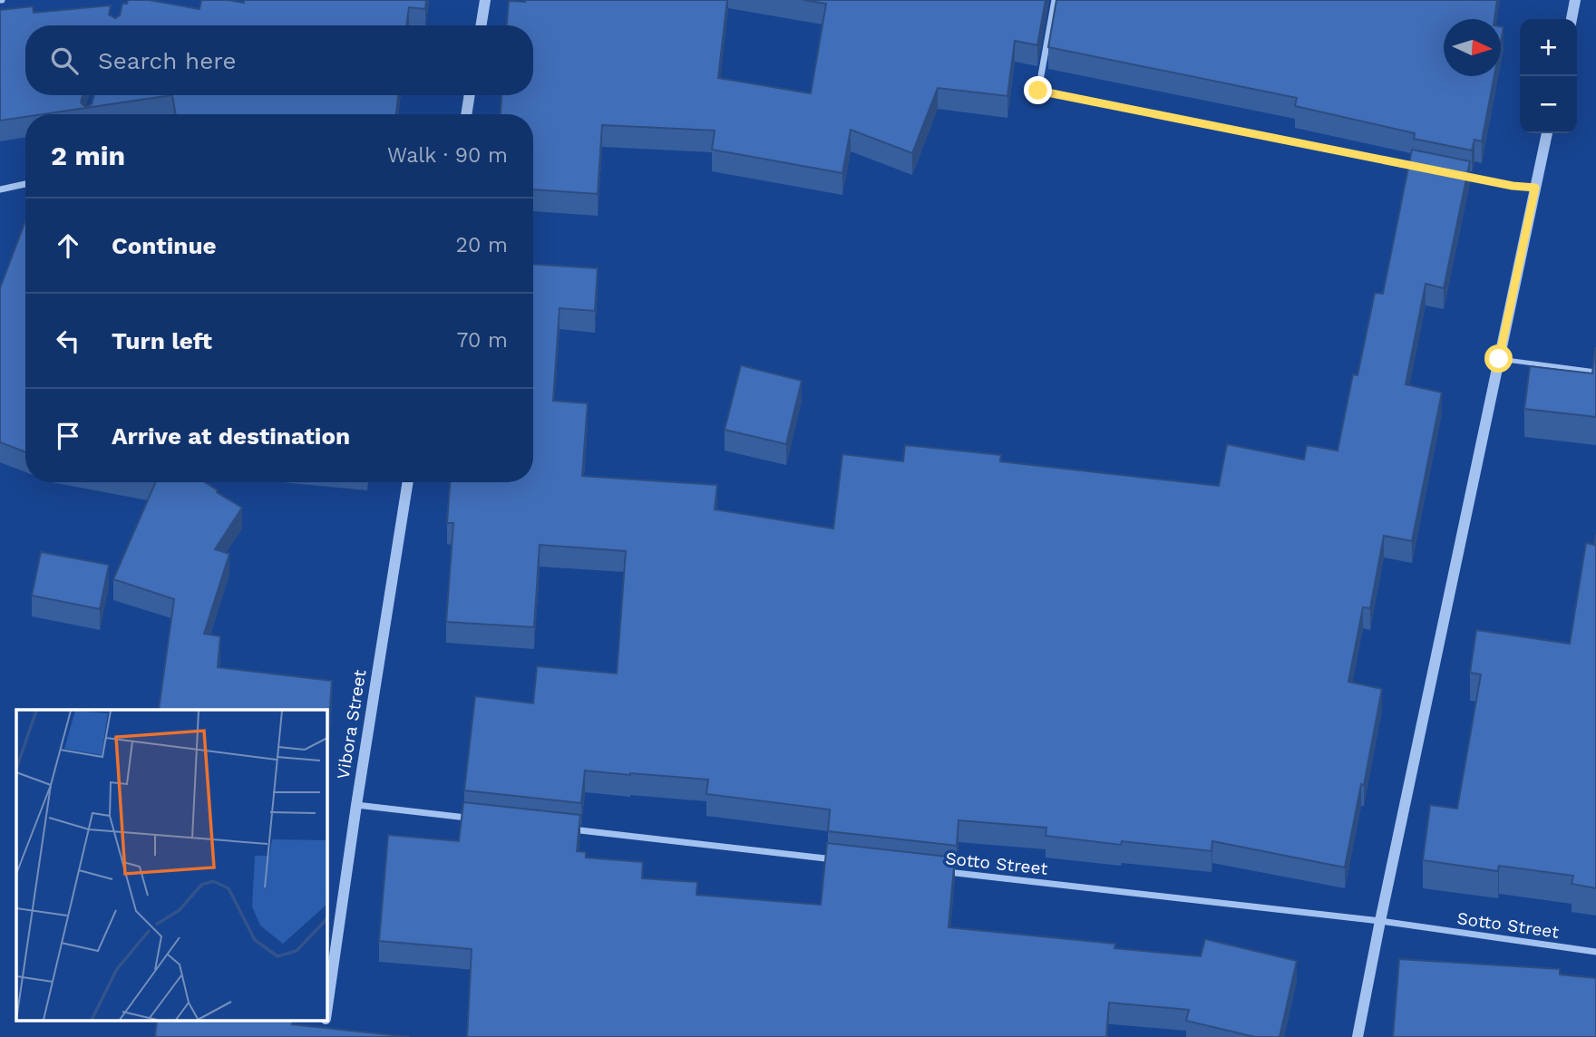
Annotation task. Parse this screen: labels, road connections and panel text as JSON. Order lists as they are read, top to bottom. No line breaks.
{"streets":{"street":["Vibora Street","Sotto Street"]},"north":"right","page":{"map_buttons":["+","−"],"search":"Search here","heading":["2 min","Walk · 90 m"],"list":[["Continue","20 m"],["Turn left","70 m"],"Arrive at destination"]}}
